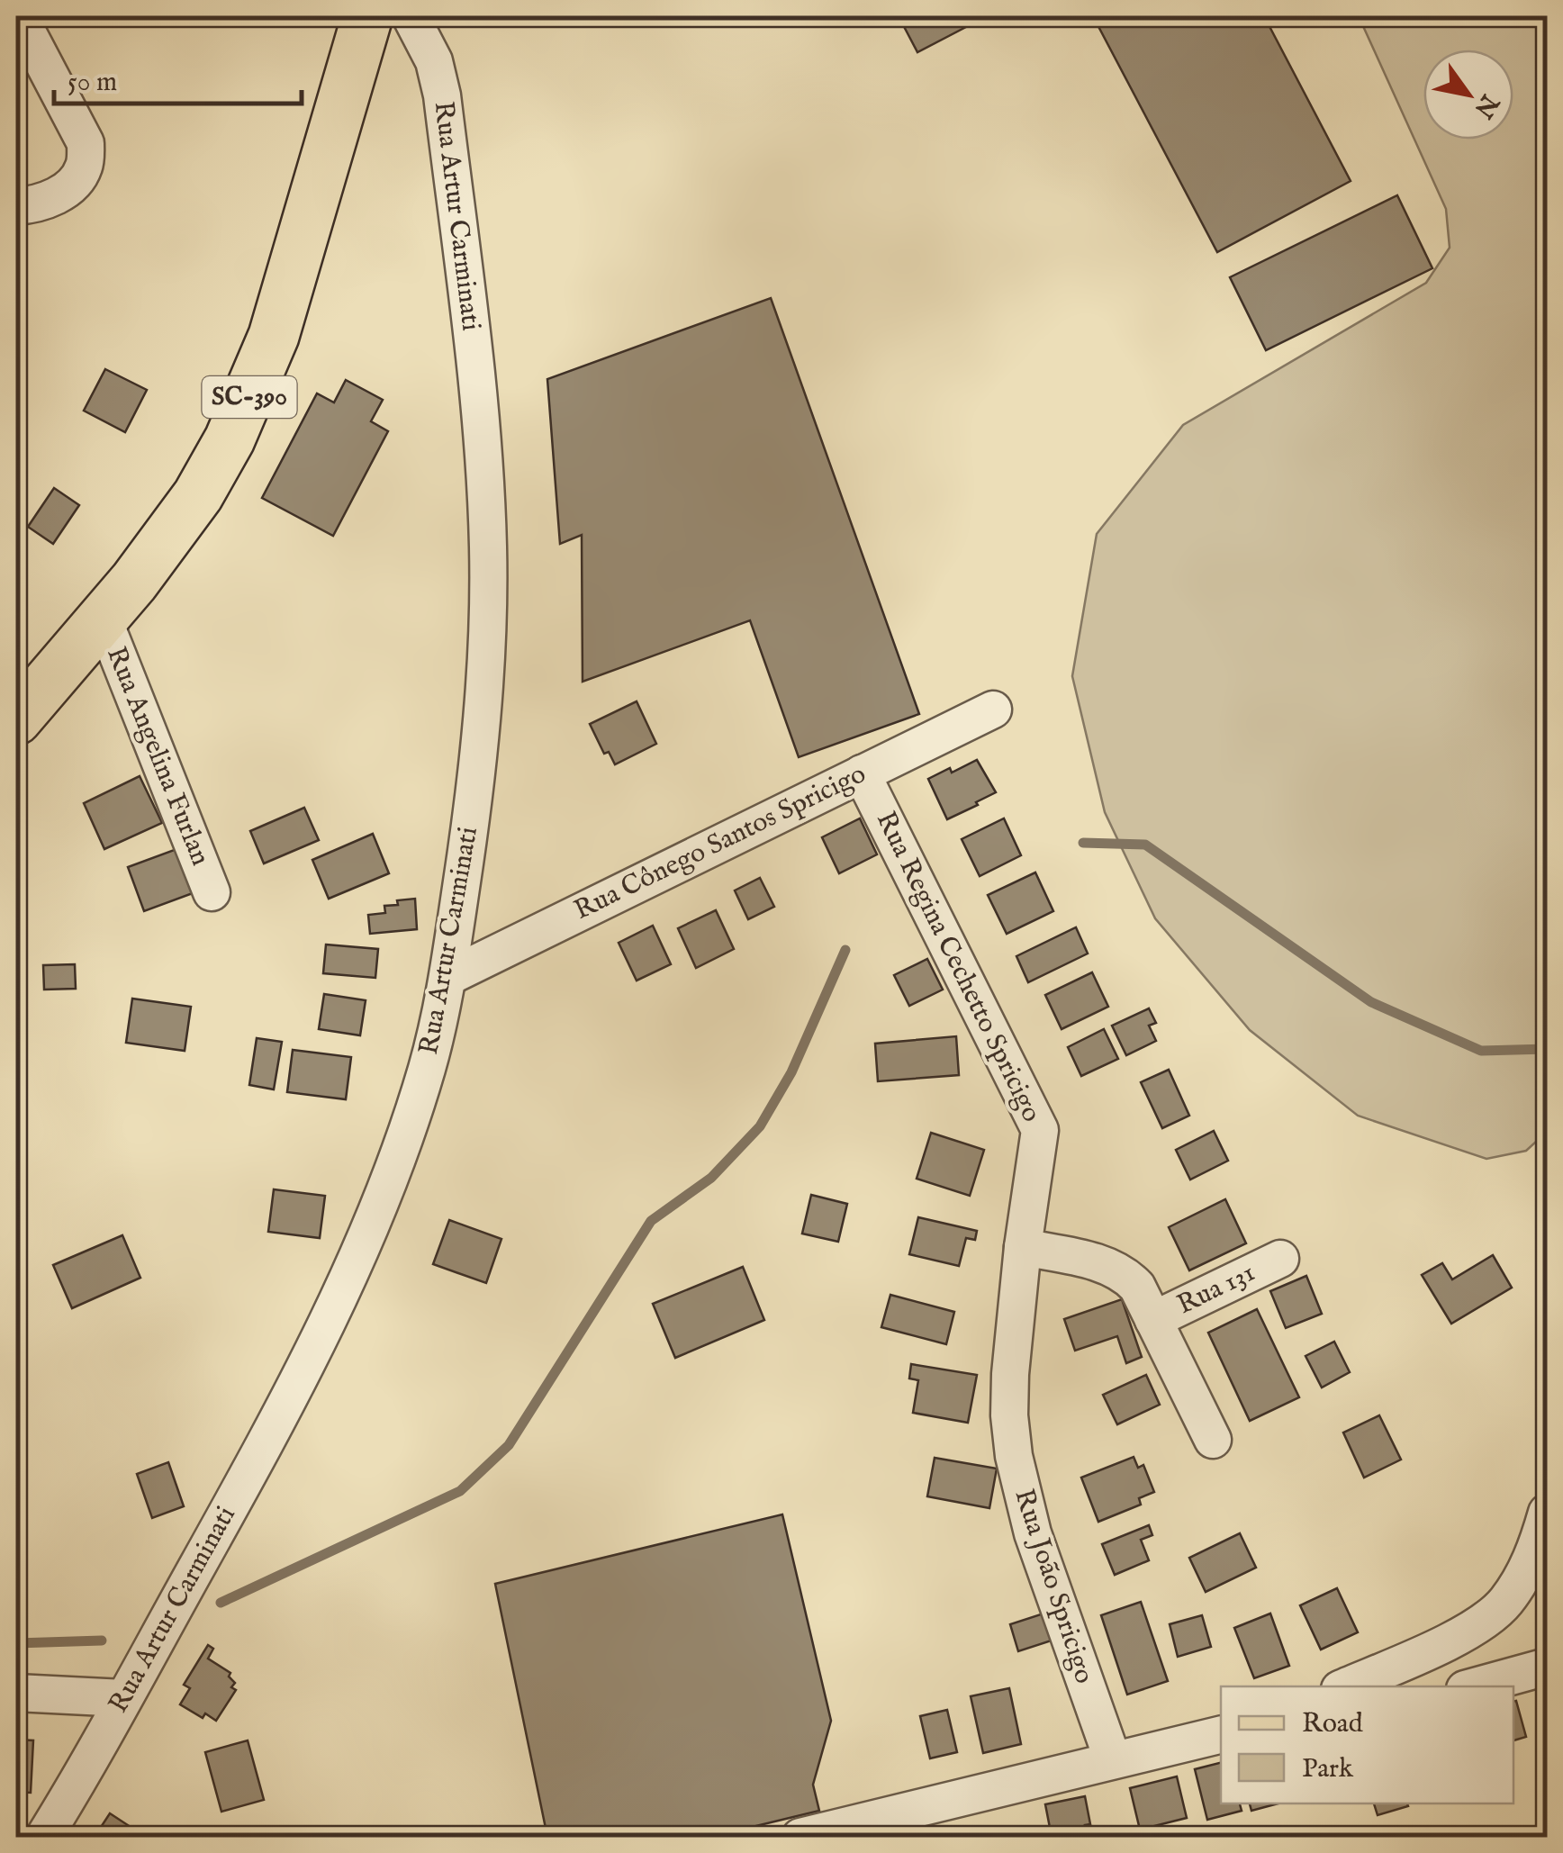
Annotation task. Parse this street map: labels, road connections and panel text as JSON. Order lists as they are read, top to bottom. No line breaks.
{"streets":{"main road":["SC-390"],"street":["Rua Artur Carminati","Rua Angelina Furlan","Rua Cônego Santos Spricigo","Rua Regina Cechetto Spricigo","Rua 131","Rua João Spricigo"]},"crossings":[["Rua Artur Carminati","Rua Cônego Santos Spricigo"],["SC-390","Rua Angelina Furlan"],["Rua Cônego Santos Spricigo","Rua Regina Cechetto Spricigo"],["Rua Regina Cechetto Spricigo","Rua João Spricigo"]],"legend":["Road","Park"],"scale_bar":"50 m","north":"bottom right"}
